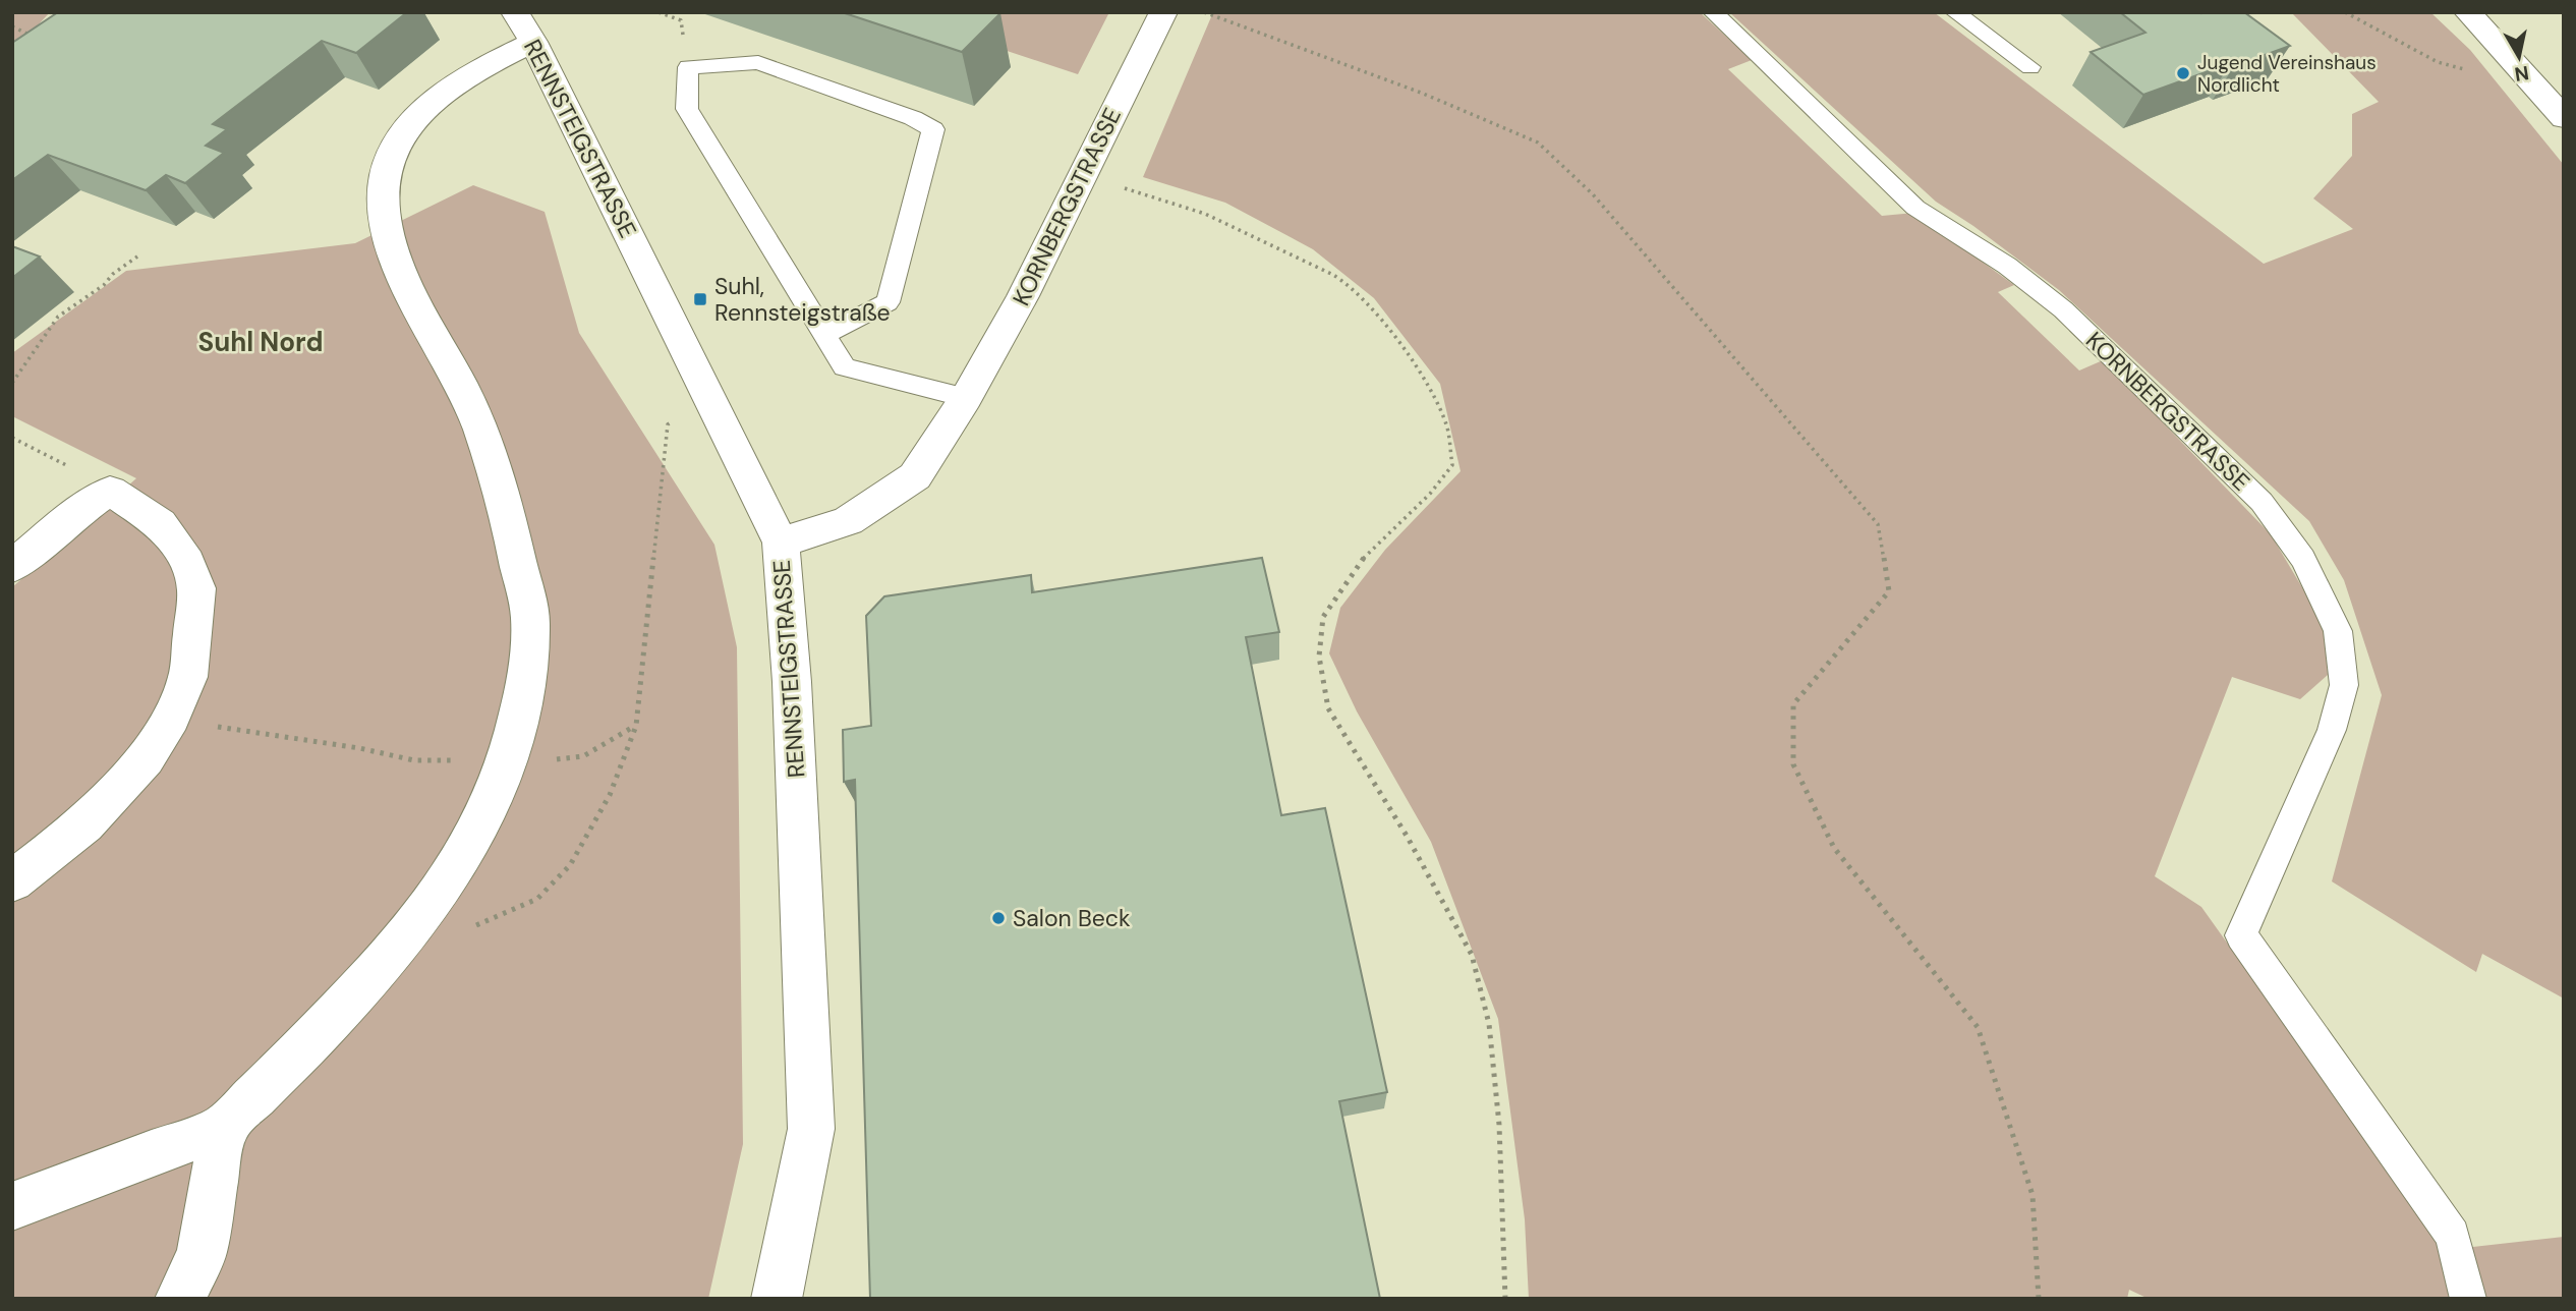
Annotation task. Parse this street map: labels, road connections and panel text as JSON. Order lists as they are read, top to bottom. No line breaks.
{"streets":{"street":["RENNSTEIGSTRASSE","KORNBERGSTRASSE"]},"crossings":[["RENNSTEIGSTRASSE","KORNBERGSTRASSE"]],"districts":["Suhl Nord"],"places":{"other":["Jugend Vereinshaus Nordlicht","Salon Beck"],"transit":["Suhl, Rennsteigstraße"]},"north":"bottom"}
